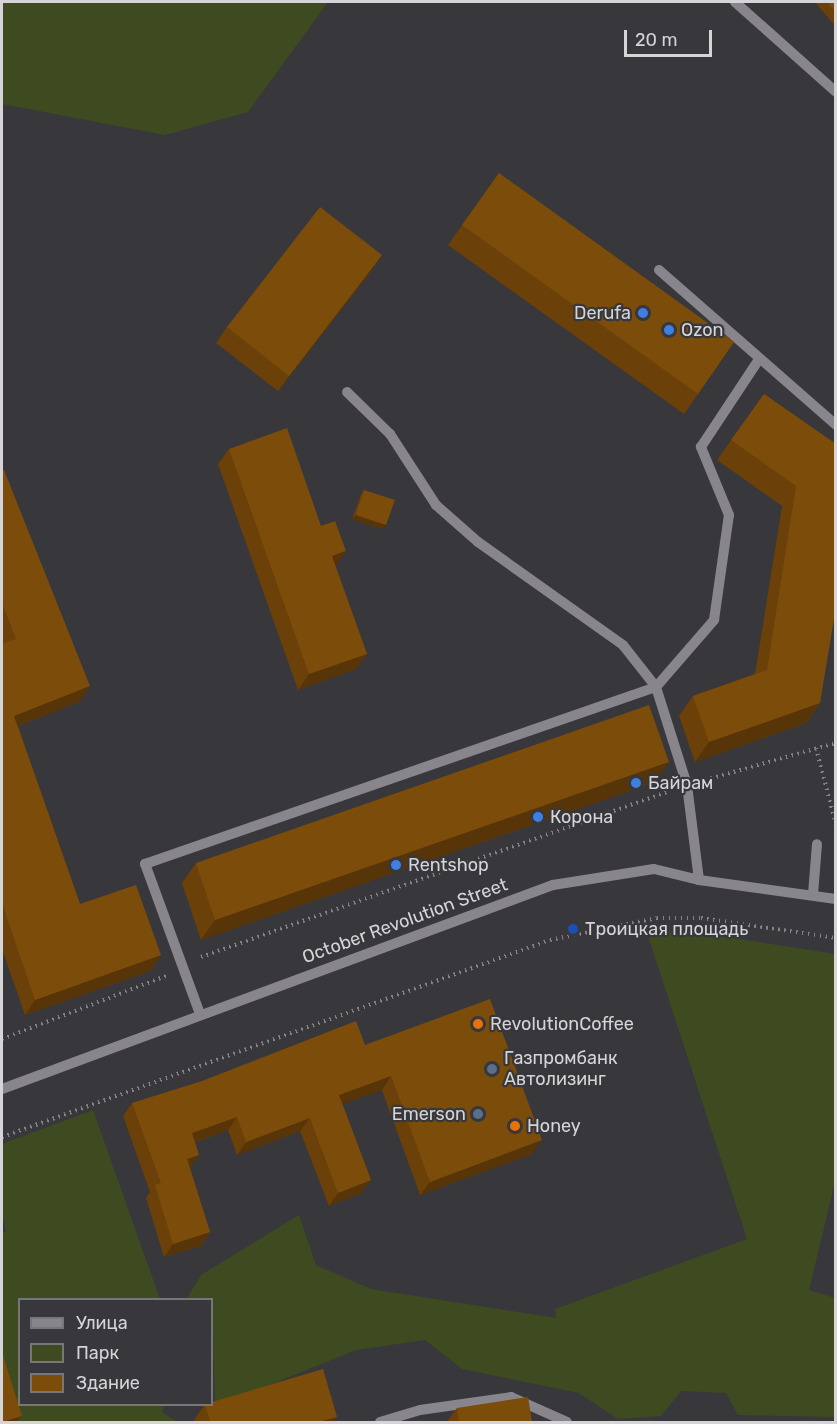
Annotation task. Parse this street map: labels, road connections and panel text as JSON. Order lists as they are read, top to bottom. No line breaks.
{"streets":{"street":["October Revolution Street"]},"places":["Derufa","Ozon","Байрам","Корона","Rentshop","Троицкая площадь","RevolutionCoffee","Газпромбанк Автолизинг","Emerson","Honey"],"legend":["Улица","Парк","Здание"],"scale_bar":"20 m"}
